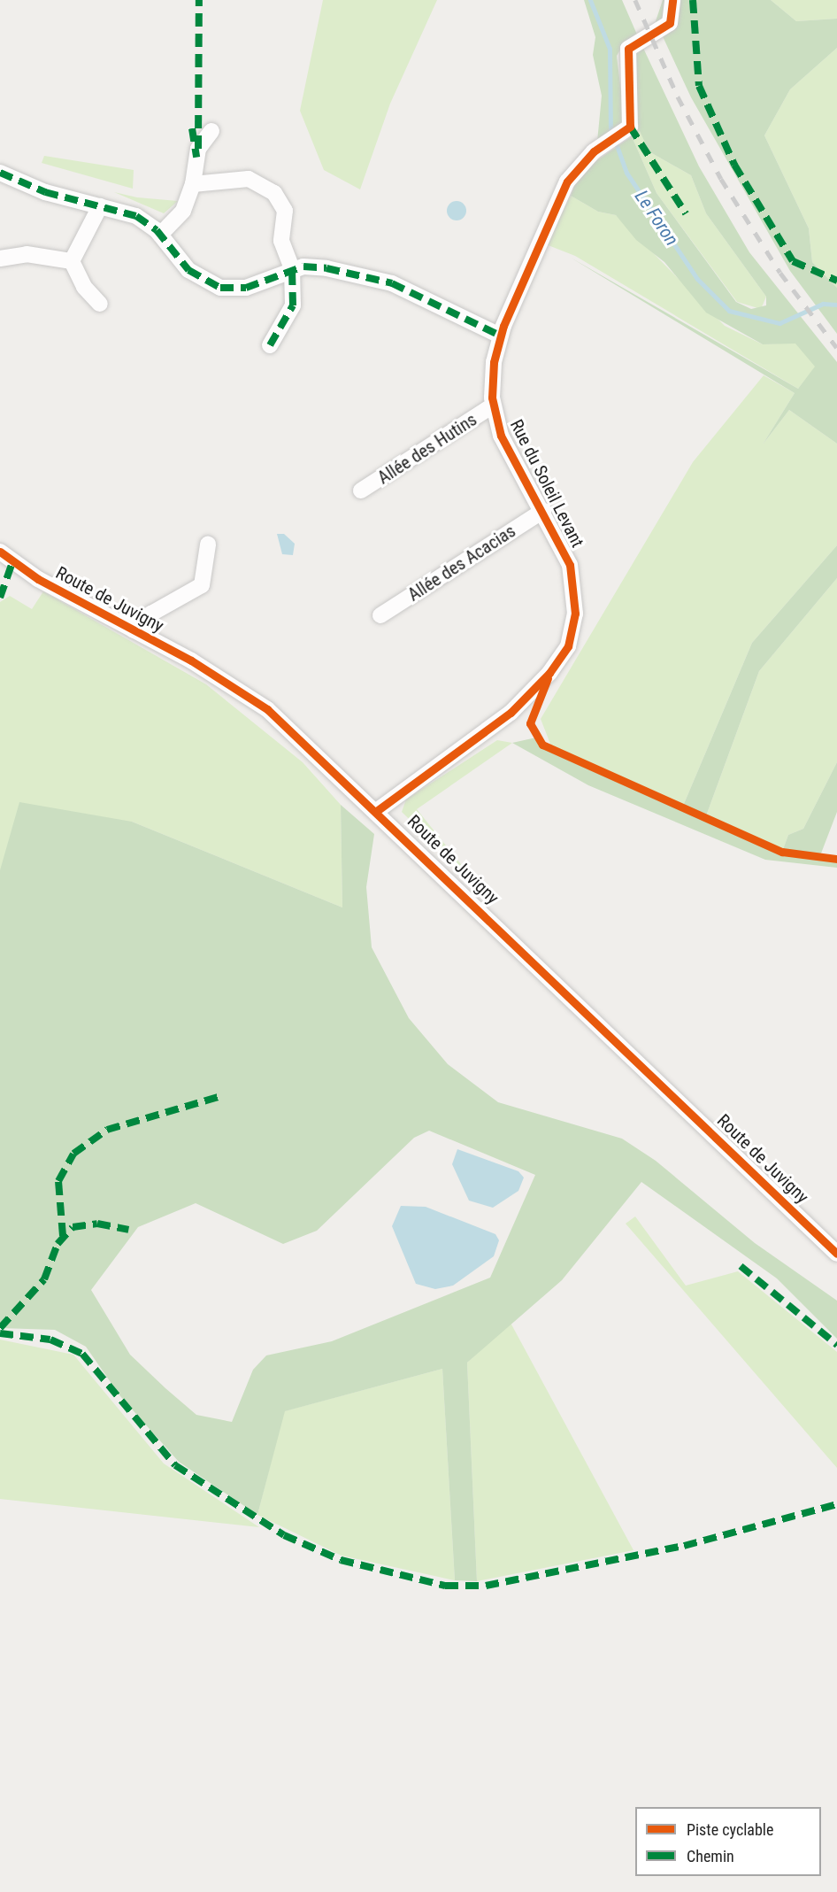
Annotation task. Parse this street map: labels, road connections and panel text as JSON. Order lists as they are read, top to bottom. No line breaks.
{"streets":{"street":["Allée des Hutins","Rue du Soleil Levant","Allée des Acacias","Route de Juvigny"]},"crossings":[["Allée des Hutins","Rue du Soleil Levant"],["Rue du Soleil Levant","Allée des Acacias"],["Rue du Soleil Levant","Route de Juvigny"]],"water":["Le Foron"],"legend":["Piste cyclable","Chemin"]}
